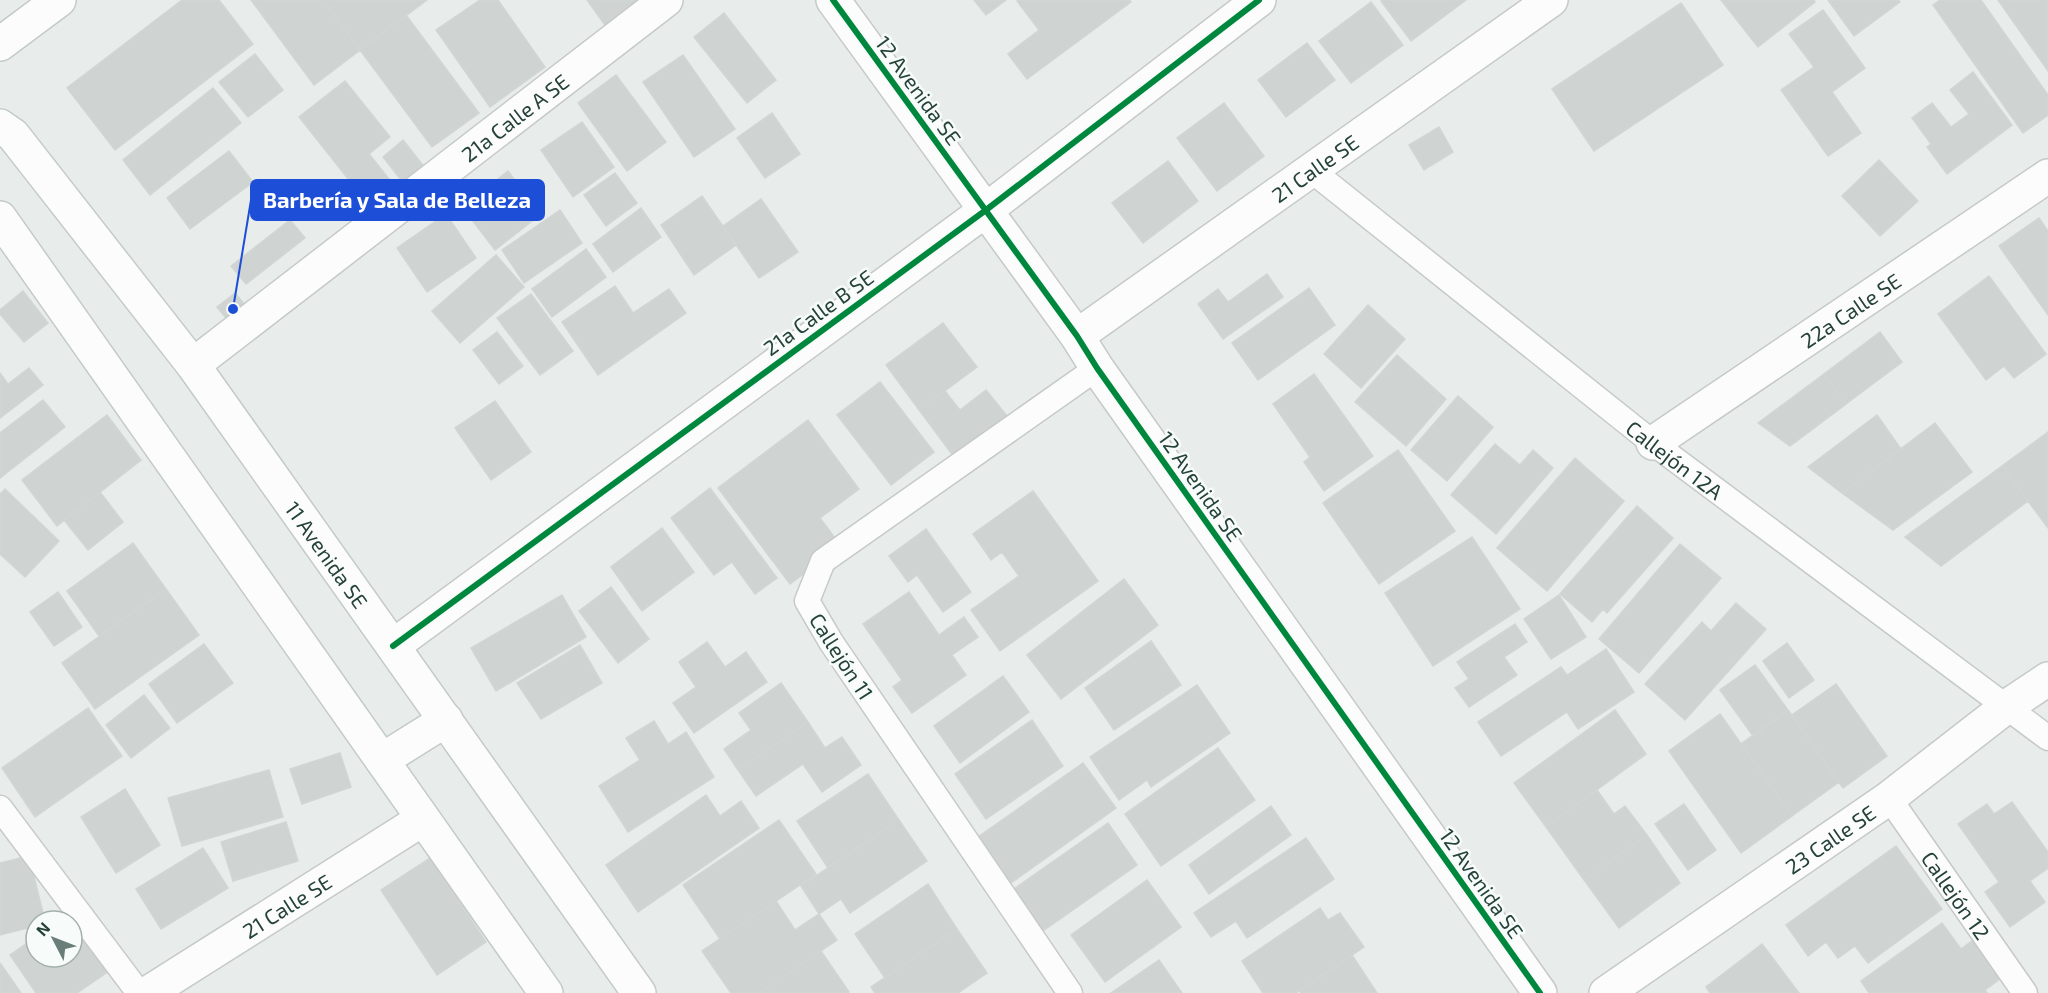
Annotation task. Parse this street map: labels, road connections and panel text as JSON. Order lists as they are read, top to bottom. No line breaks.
{"streets":{"street":["12 Avenida SE","21a Calle A SE","21 Calle SE","22a Calle SE","21a Calle B SE","11 Avenida SE","23 Calle SE"],"lane":["Callejón 12A","Callejón 11","Callejón 12"]},"crossings":[["12 Avenida SE","21 Calle SE"],["12 Avenida SE","21a Calle B SE"],["12 Avenida SE","Callejón 11"],["21a Calle A SE","11 Avenida SE"],["21 Calle SE","Callejón 12A"],["22a Calle SE","Callejón 12A"],["21a Calle B SE","11 Avenida SE"],["Callejón 12A","23 Calle SE"],["23 Calle SE","Callejón 12"]],"places":["Barbería y Sala de Belleza"],"north":"top left"}
